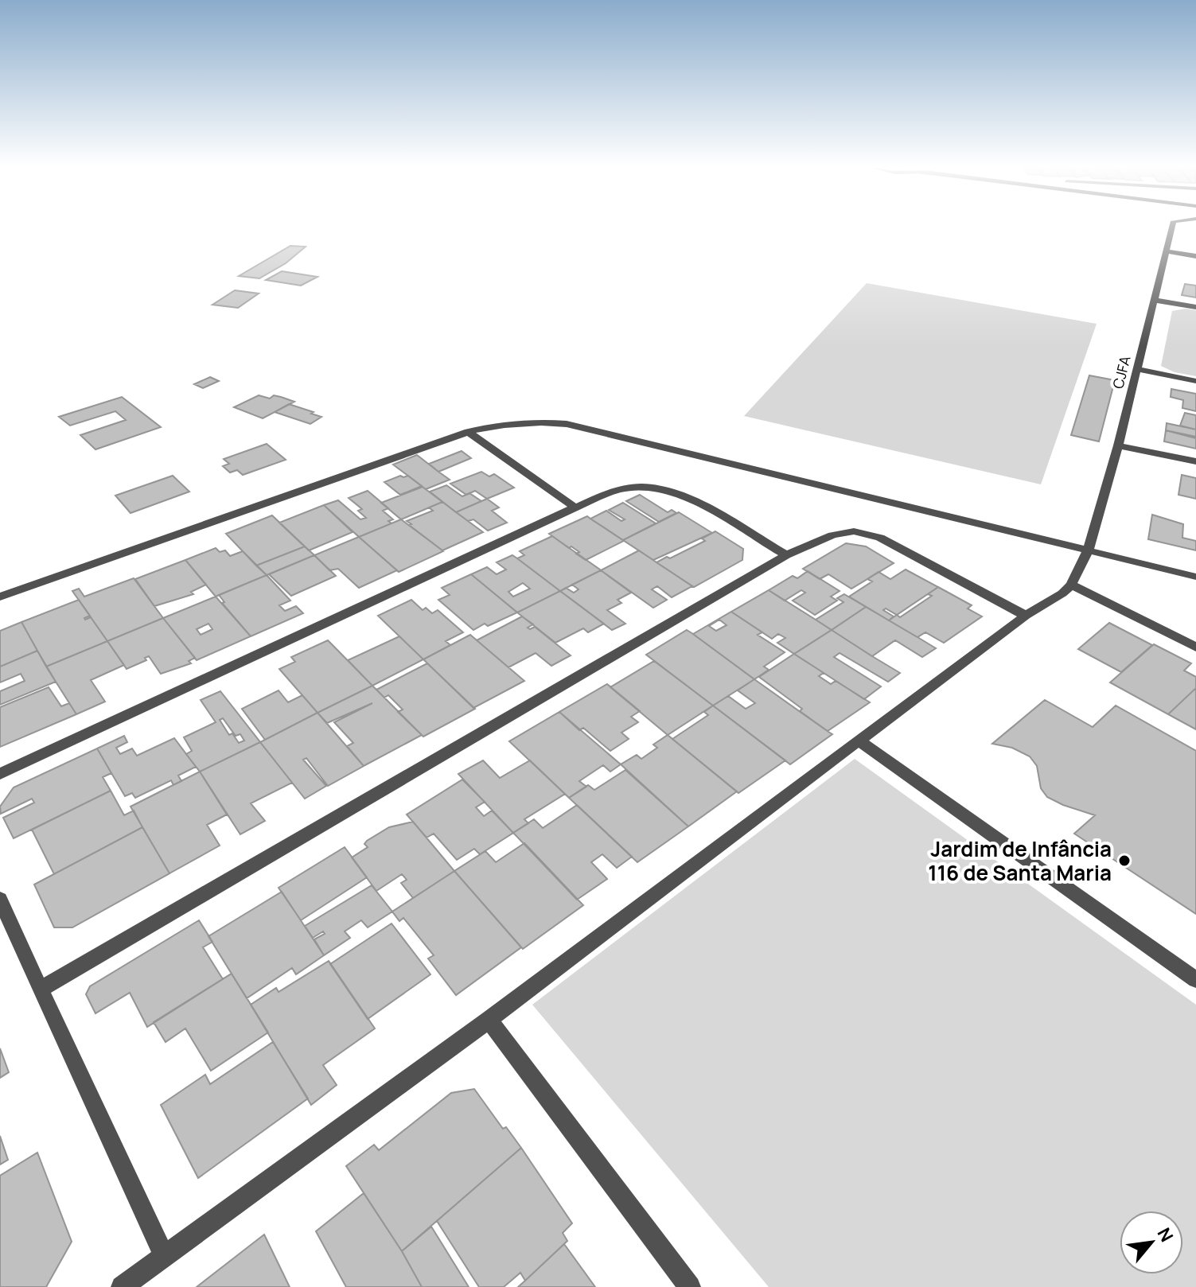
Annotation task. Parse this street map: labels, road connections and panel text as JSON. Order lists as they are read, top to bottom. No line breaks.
{"streets":{"street":["CJFA"]},"places":["Jardim de Infância 116 de Santa Maria"],"north":"top right"}
